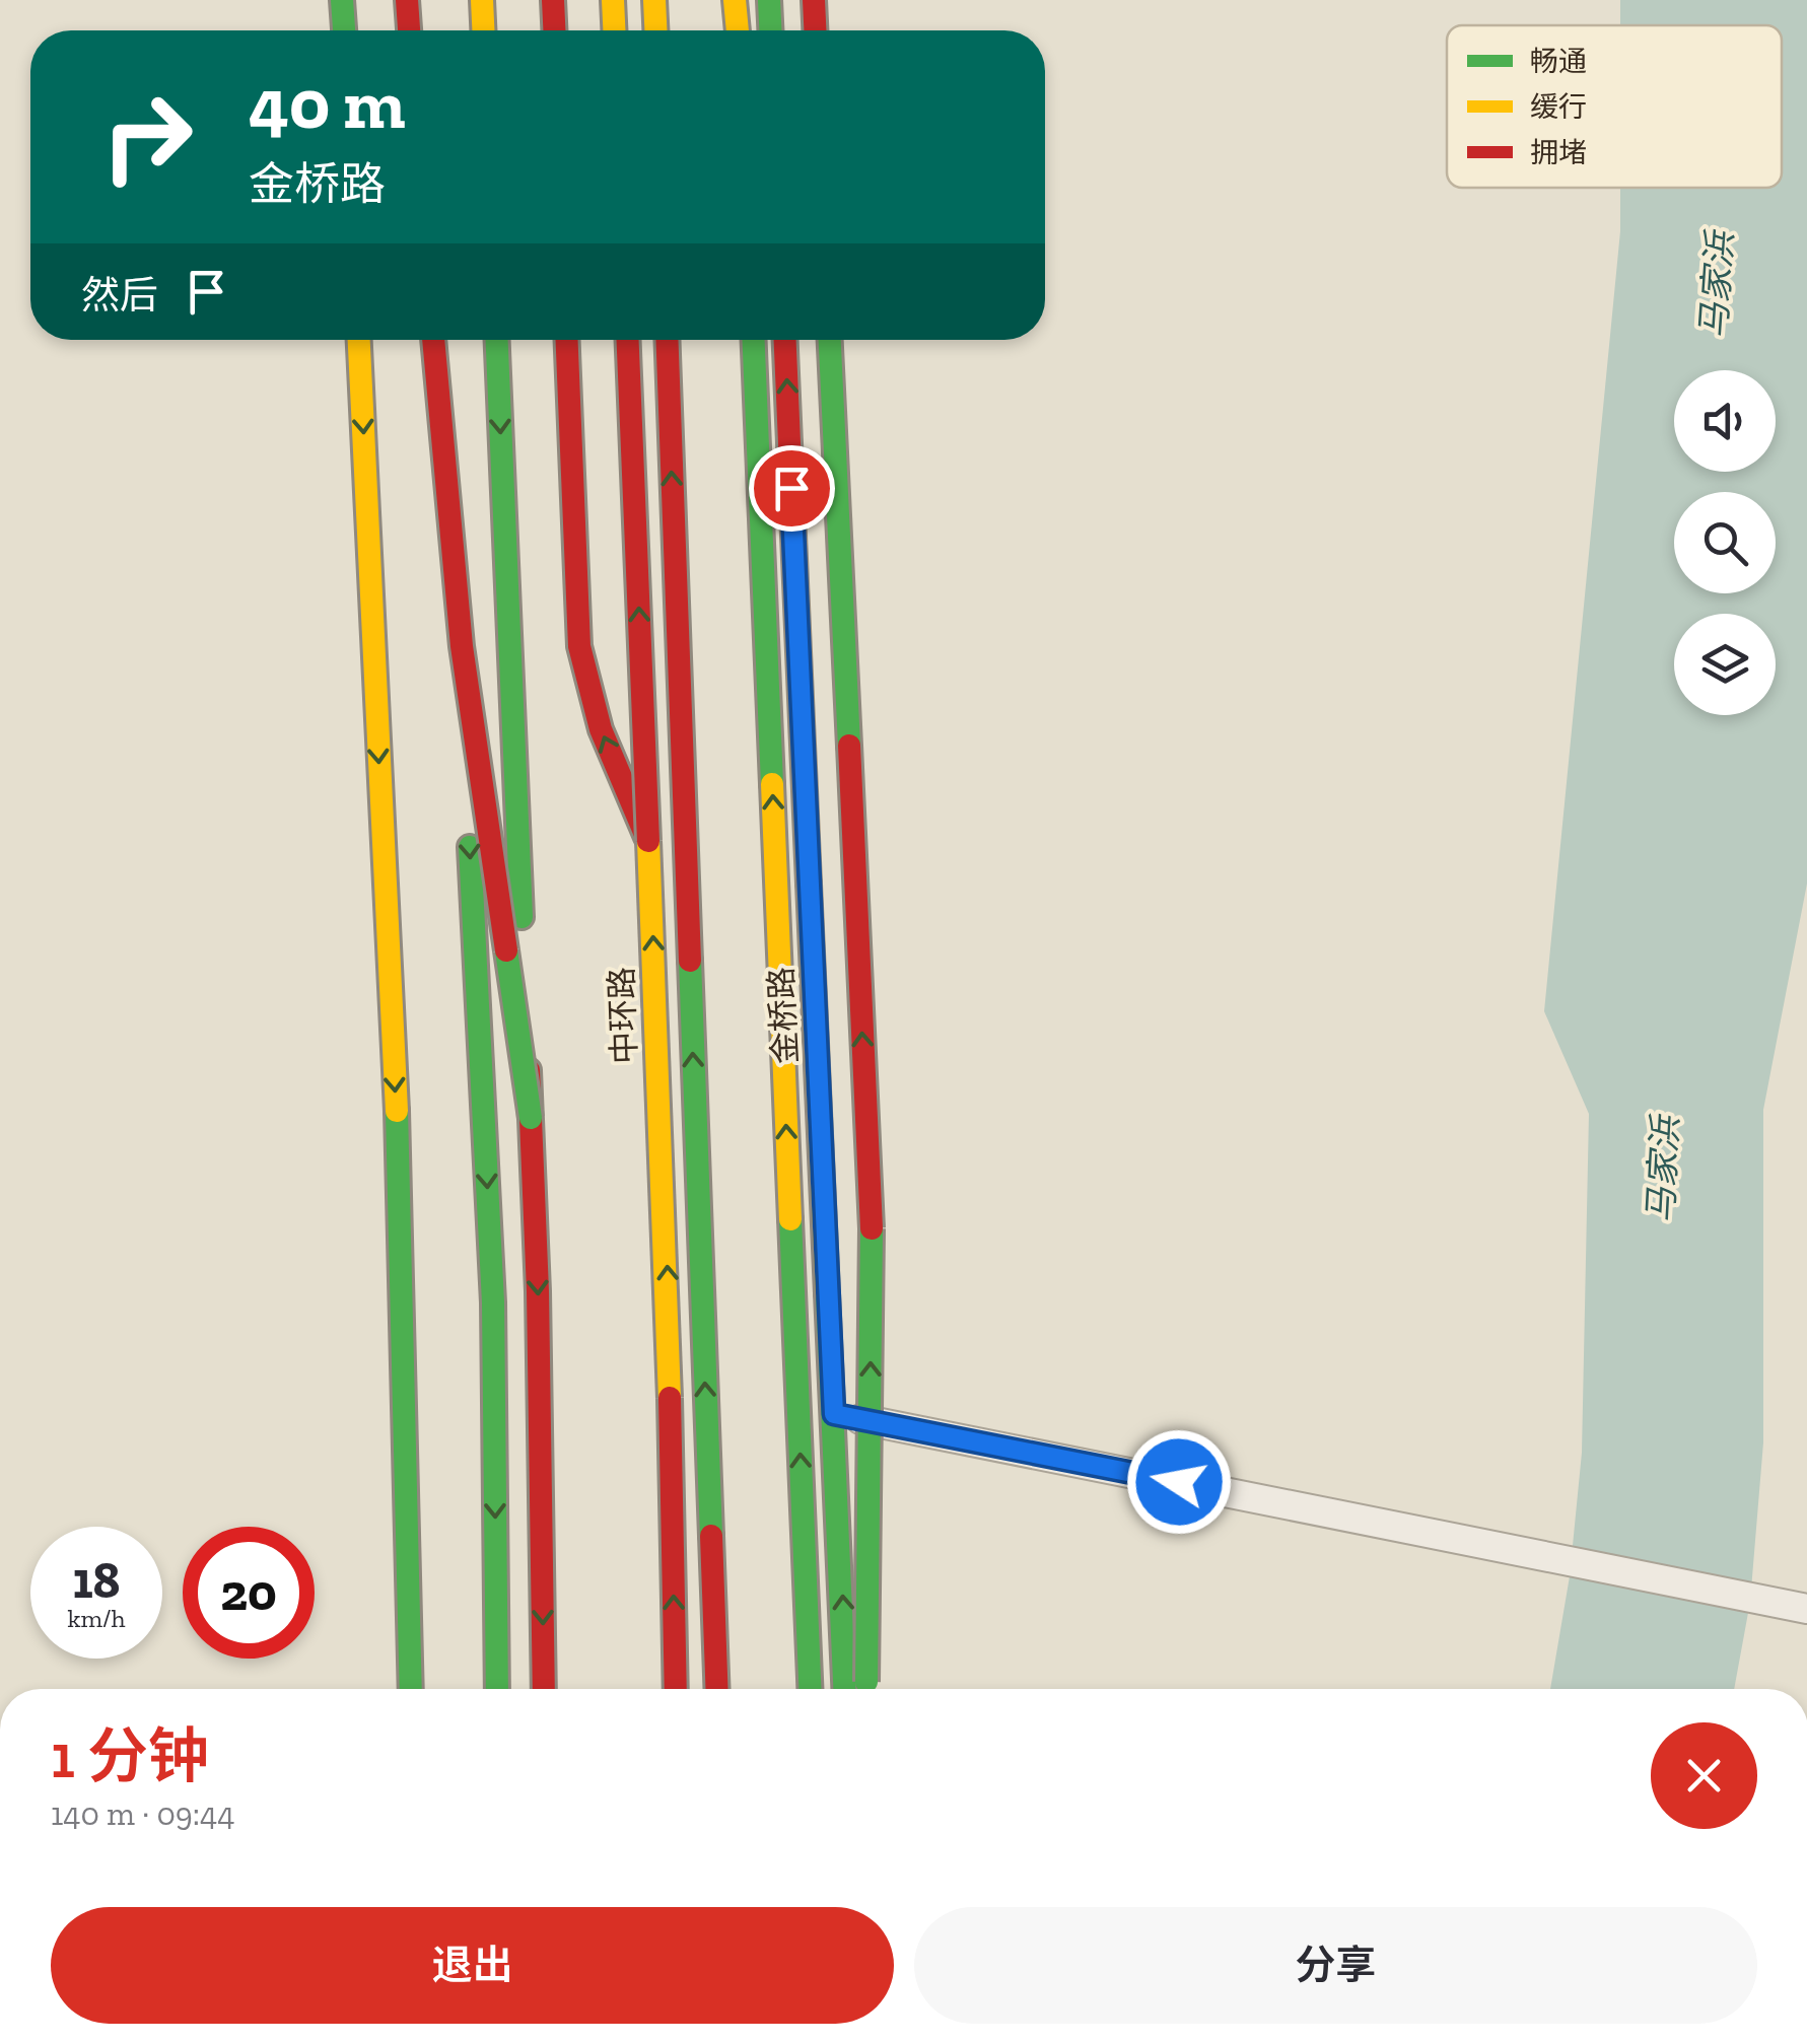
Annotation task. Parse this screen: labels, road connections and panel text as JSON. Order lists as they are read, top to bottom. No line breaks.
{"streets":{"main road":["中环路","金桥路"]},"water":["马家浜"],"legend":["畅通","缓行","拥堵"],"page":{"turn":["40 m","金桥路"],"then":"然后","speed":"18 km/h","limit":"20","heading":["1 分钟","140 m · 09:44"],"buttons":["退出","分享"]}}
